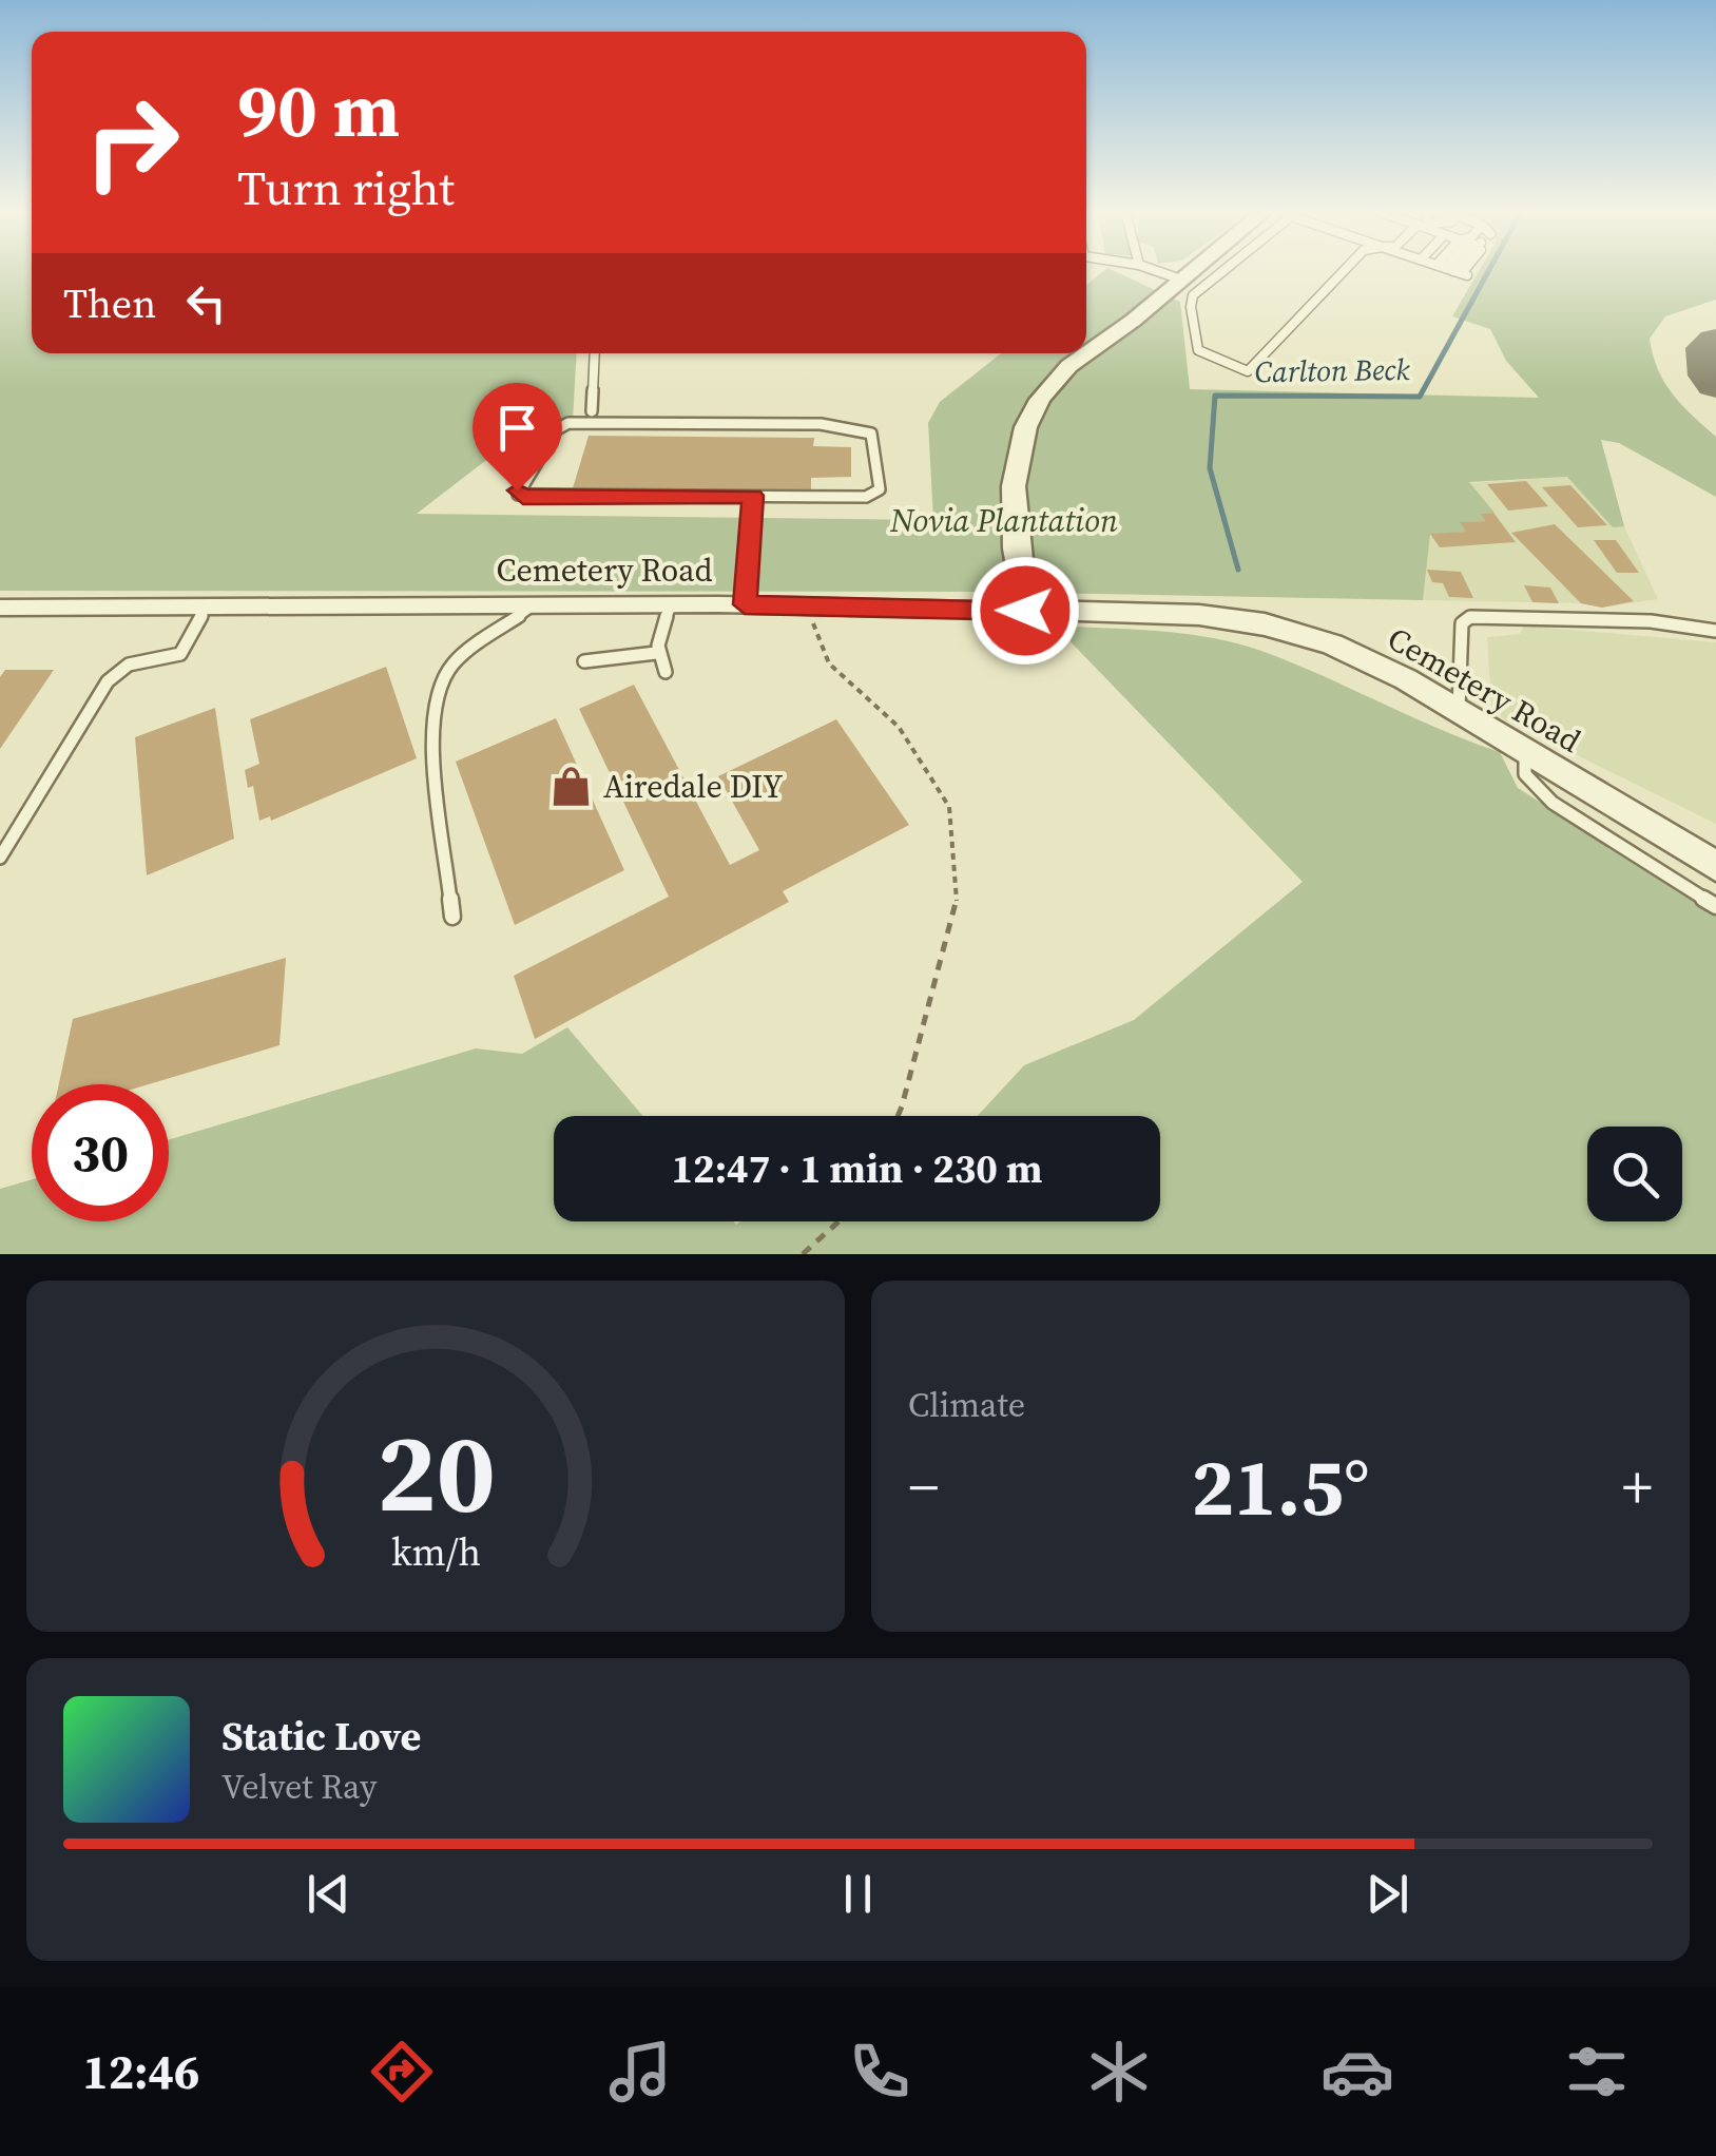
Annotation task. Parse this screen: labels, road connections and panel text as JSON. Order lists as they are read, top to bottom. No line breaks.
{"streets":{"street":["Cemetery Road"]},"water":["Carlton Beck"],"parks":["Novia Plantation"],"places":{"shop":["Airedale DIY"]},"page":{"turn":["90 m","Turn right"],"then":"Then","limit":"30","trip":"12:47 · 1 min · 230 m","tile":"Climate","heat":["−","21.5°","+"],"song":["Static Love","Velvet Ray"],"tabs":"12:46","gauge":["20","km/h"]}}
